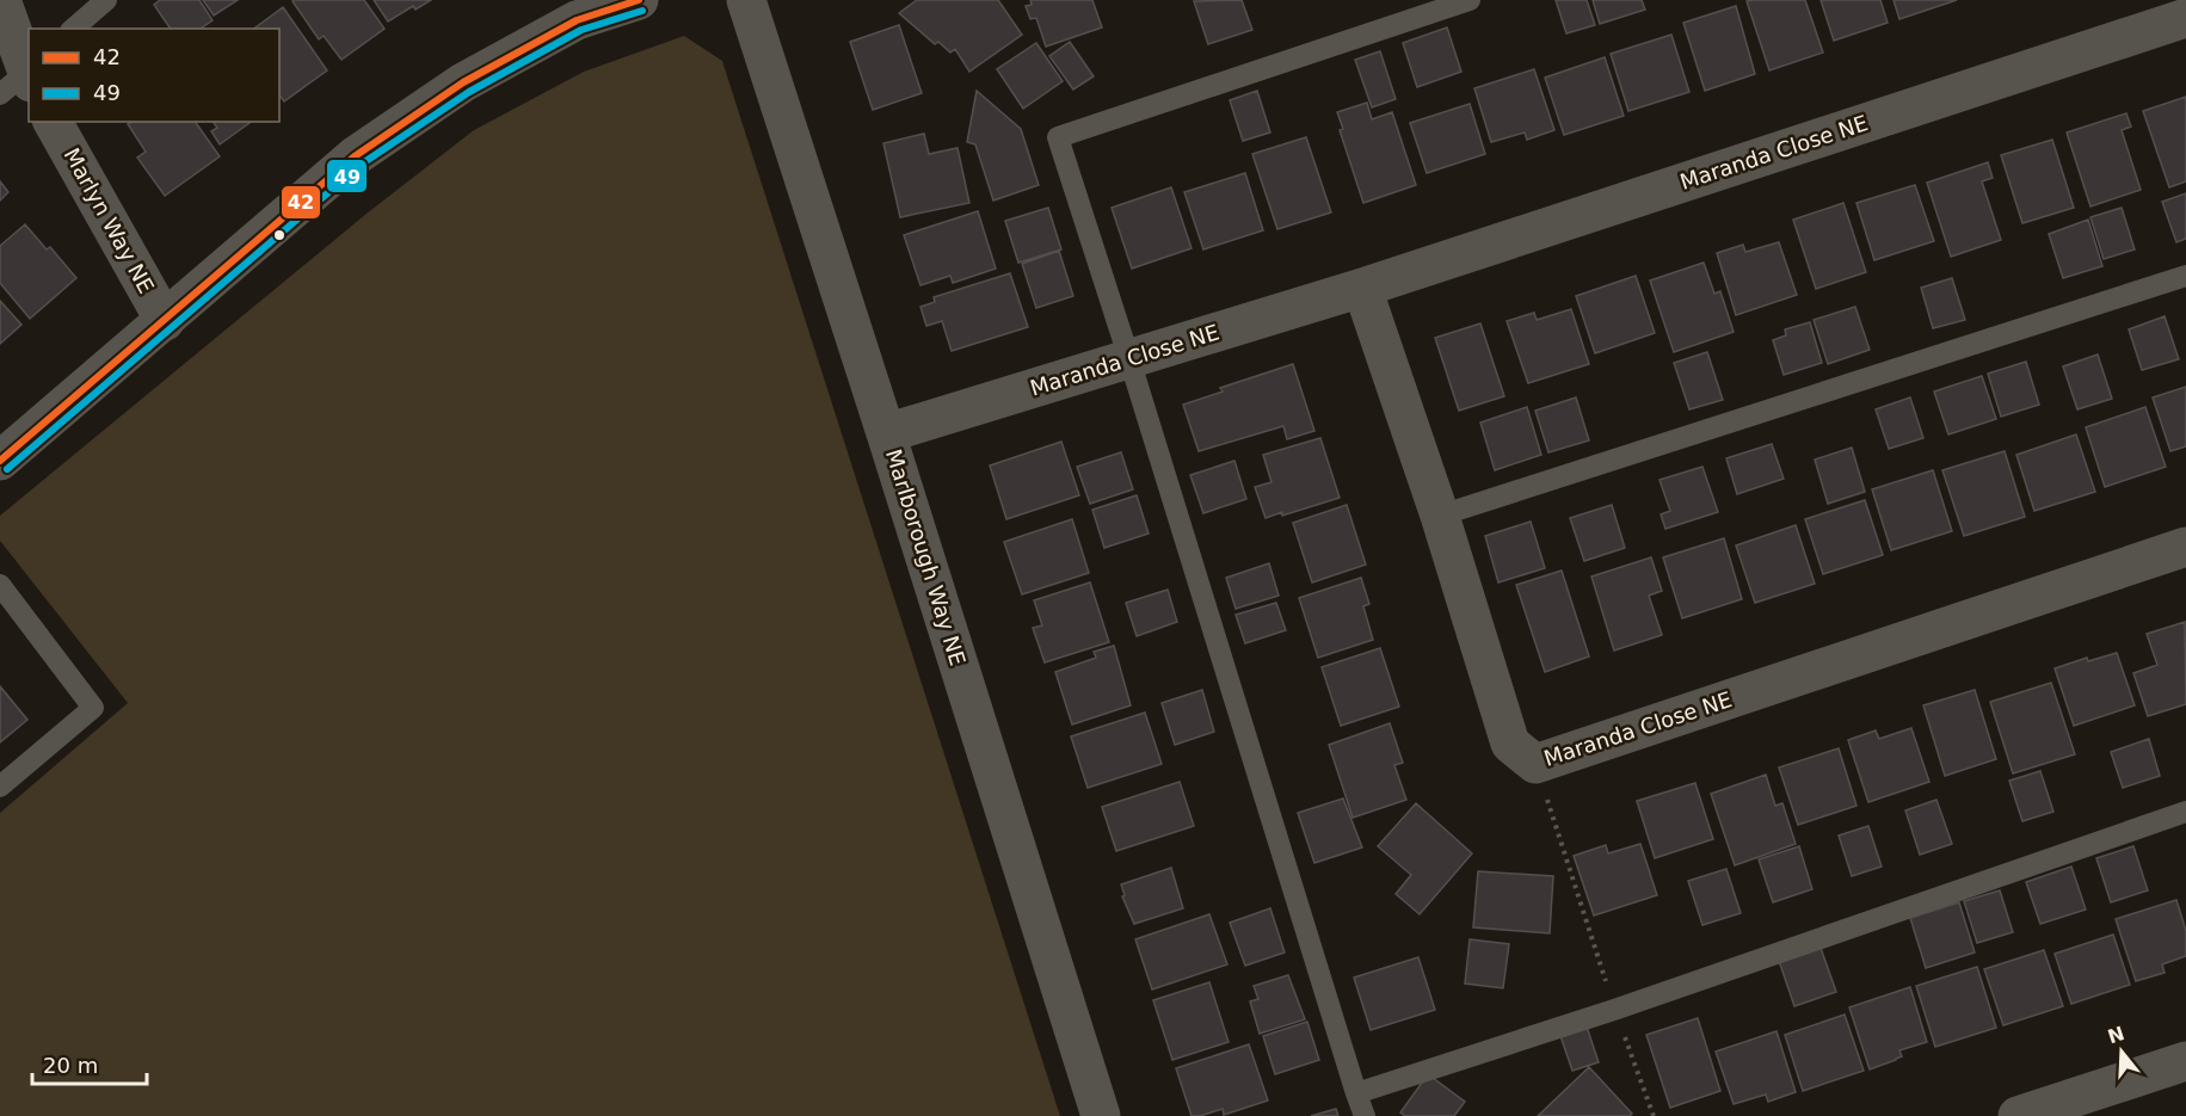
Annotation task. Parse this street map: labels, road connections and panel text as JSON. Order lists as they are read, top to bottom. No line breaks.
{"streets":{"street":["Maranda Close NE","Marlyn Way NE","Marlborough Way NE"]},"crossings":[["Maranda Close NE","Marlborough Way NE"]],"lines":["transit line 42","transit line 49"],"legend":["42","49"],"scale_bar":"20 m","north":"top"}
